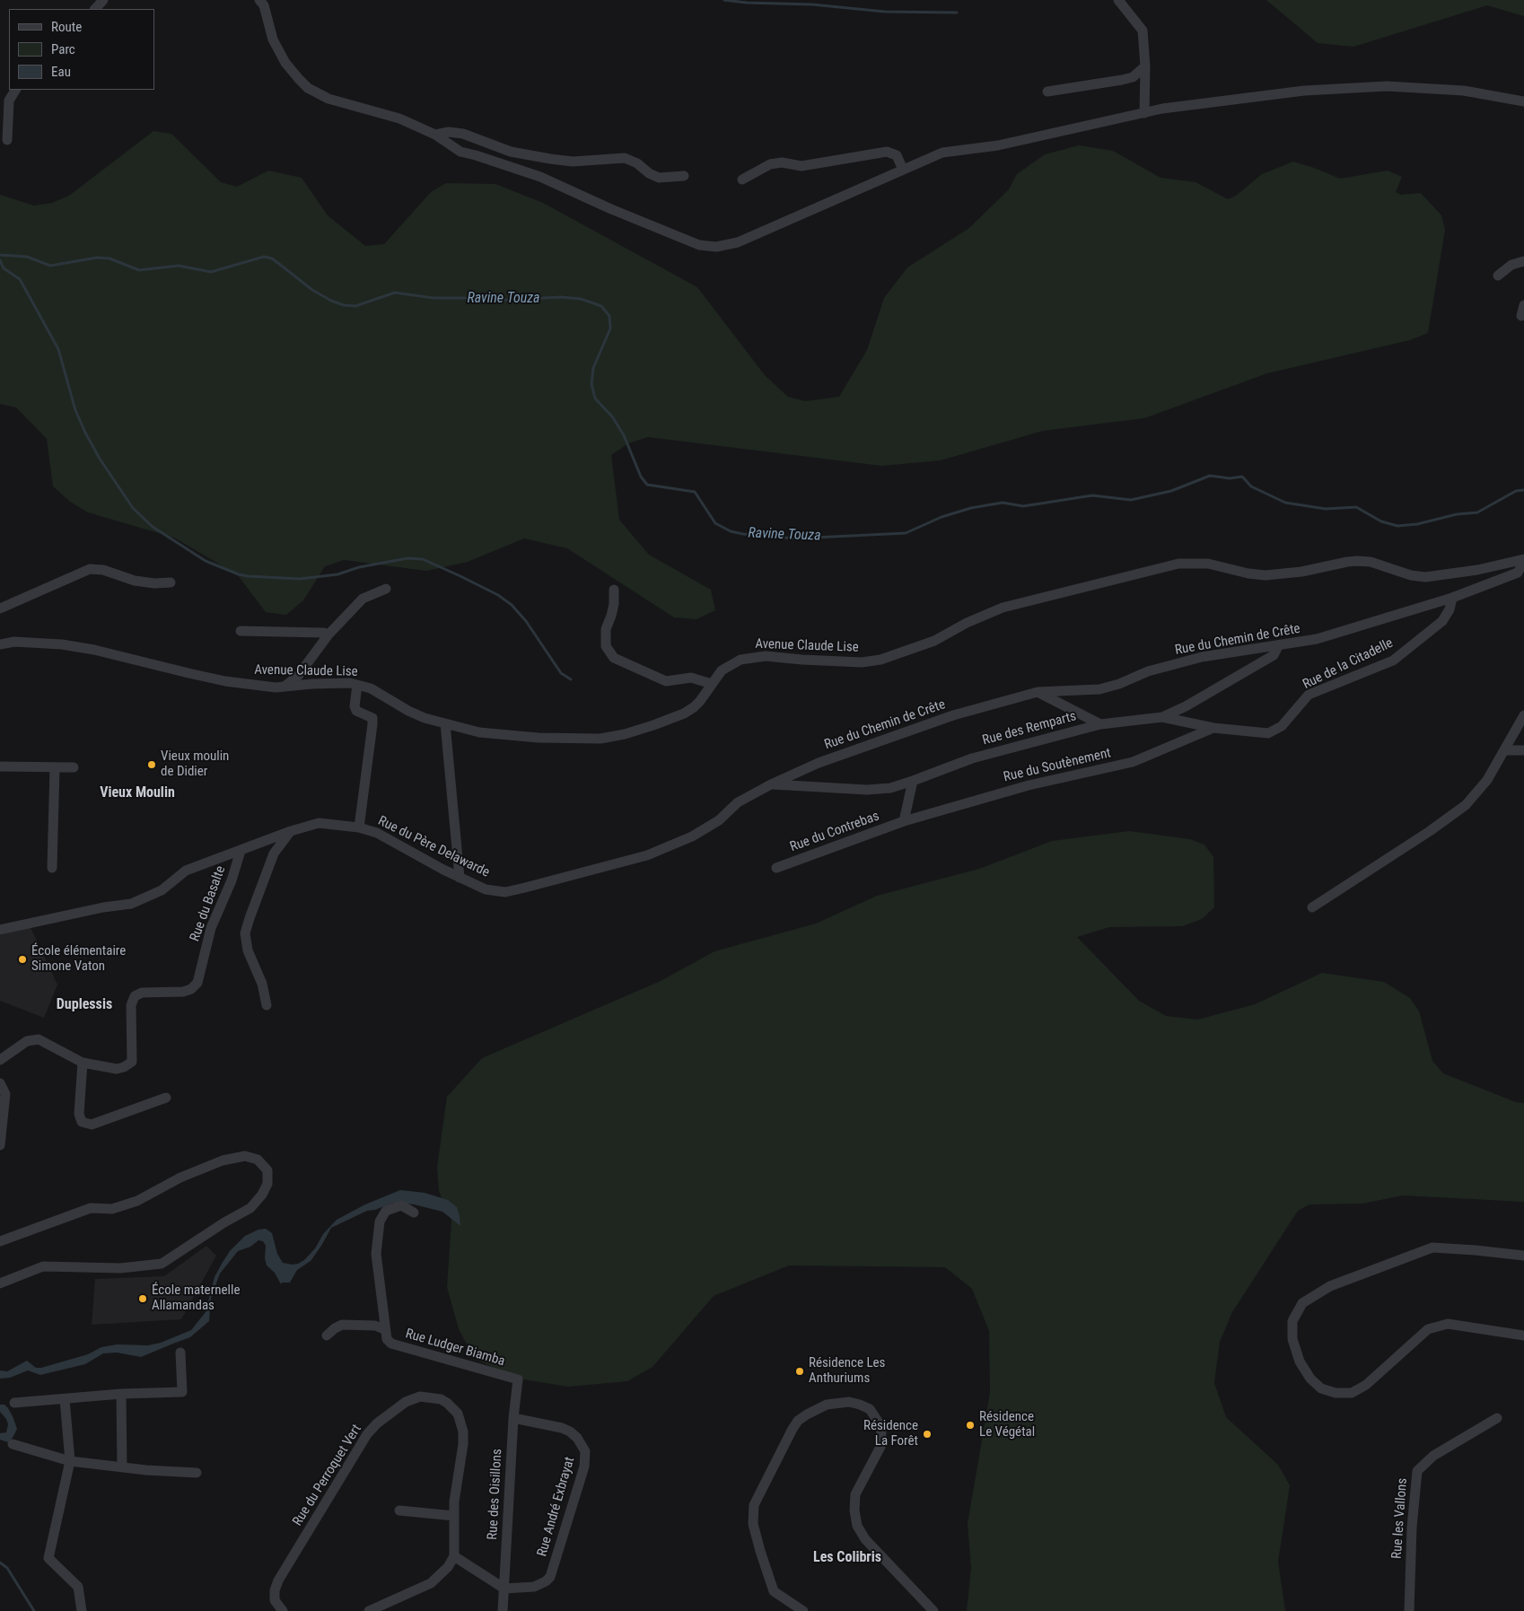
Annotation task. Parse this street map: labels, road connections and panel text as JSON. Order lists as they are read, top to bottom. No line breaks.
{"streets":{"street":["Rue du Chemin de Crête","Avenue Claude Lise","Rue de la Citadelle","Rue des Remparts","Rue du Soutènement","Rue du Contrebas","Rue du Père Delawarde","Rue du Basalte","Rue Ludger Biamba","Rue du Perroquet Vert","Rue des Oisillons","Rue André Exbrayat","Rue les Vallons"]},"crossings":[["Rue du Chemin de Crête","Avenue Claude Lise"],["Rue du Chemin de Crête","Rue de la Citadelle"],["Rue du Chemin de Crête","Rue des Remparts"],["Rue du Chemin de Crête","Rue du Père Delawarde"],["Rue de la Citadelle","Rue des Remparts"],["Rue de la Citadelle","Rue du Soutènement"],["Rue des Remparts","Rue du Père Delawarde"],["Rue du Soutènement","Rue du Contrebas"],["Rue du Père Delawarde","Rue du Basalte"],["Rue Ludger Biamba","Rue des Oisillons"],["Rue des Oisillons","Rue André Exbrayat"]],"districts":["Vieux Moulin","Duplessis","Les Colibris"],"water":["Ravine Touza"],"places":["Vieux moulin de Didier","École élémentaire Simone Vaton","École maternelle Allamandas","Résidence Les Anthuriums","Résidence Le Végétal","Résidence La Forêt"],"legend":["Route","Parc","Eau"]}
